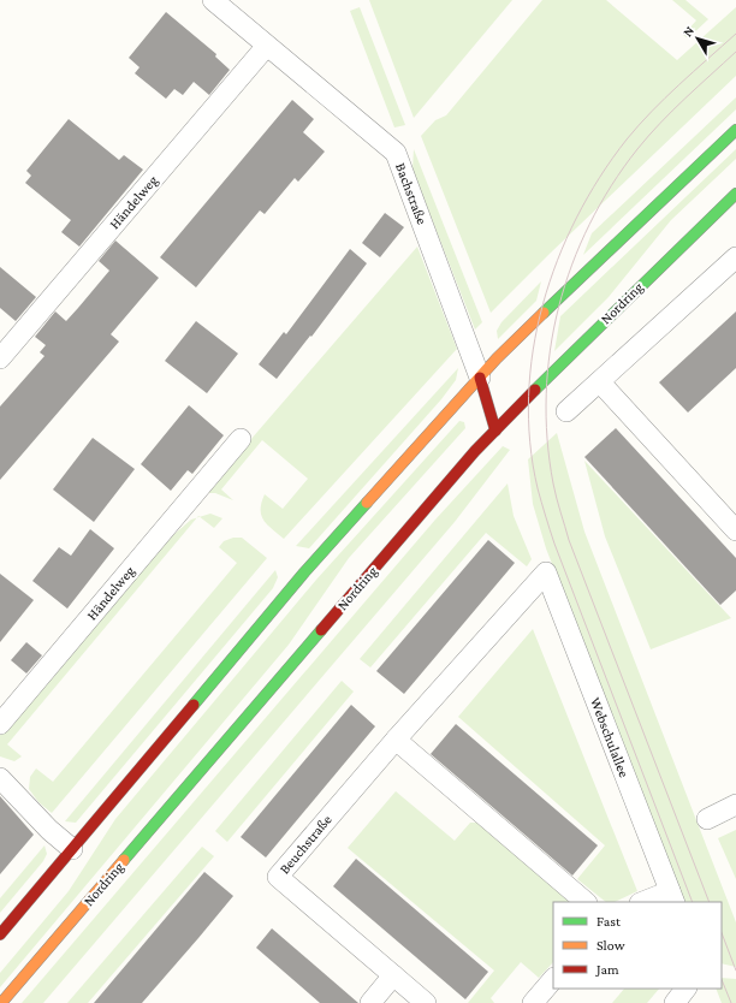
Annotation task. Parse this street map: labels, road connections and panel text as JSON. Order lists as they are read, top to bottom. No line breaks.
{"streets":{"main road":["Nordring"],"street":["Bachstraße","Händelweg","Webschulallee","Beuchstraße"]},"crossings":[["Bachstraße","Händelweg"],["Webschulallee","Beuchstraße"]],"legend":["Fast","Slow","Jam"],"north":"top left"}
